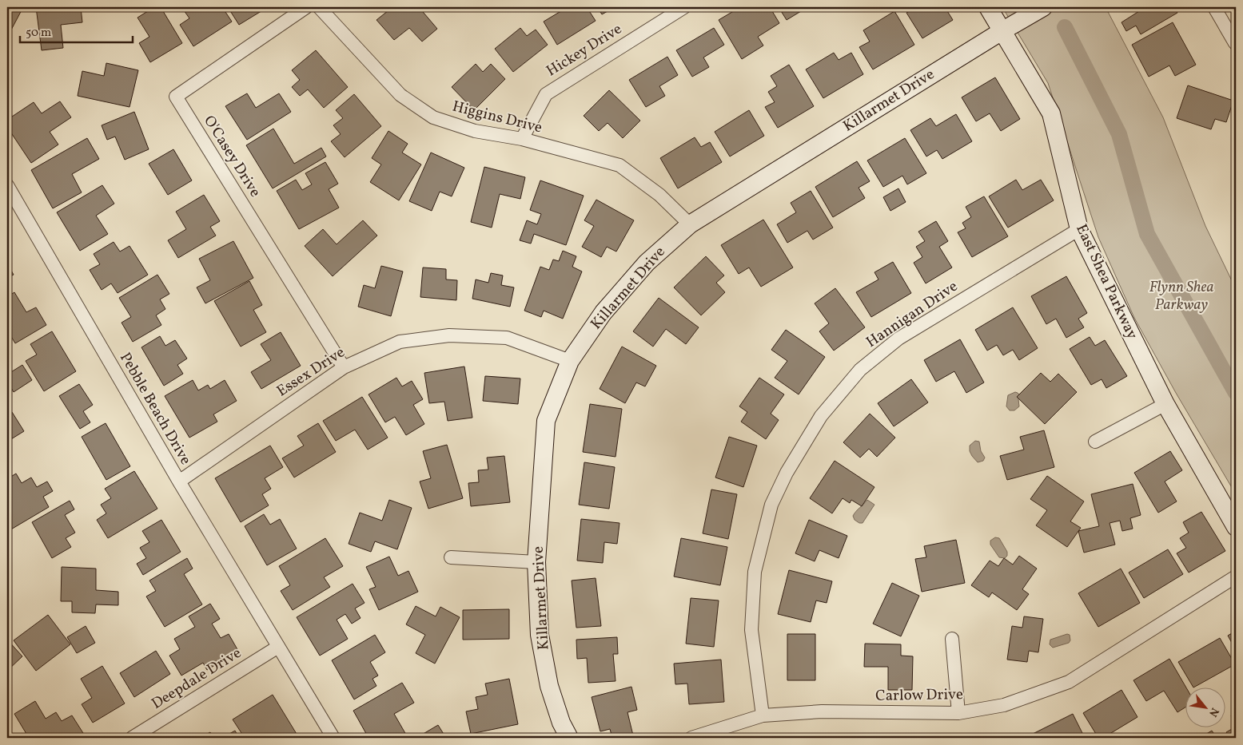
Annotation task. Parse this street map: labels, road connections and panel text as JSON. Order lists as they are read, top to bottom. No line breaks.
{"streets":{"street":["Hickey Drive","Killarmet Drive","Higgins Drive","O'Casey Drive","East Shea Parkway","Hannigan Drive","Essex Drive","Pebble Beach Drive","Deepdale Drive","Carlow Drive"]},"crossings":[["Hickey Drive","Higgins Drive"],["Killarmet Drive","Higgins Drive"],["Killarmet Drive","East Shea Parkway"],["Killarmet Drive","Essex Drive"],["O'Casey Drive","Essex Drive"],["East Shea Parkway","Hannigan Drive"],["Hannigan Drive","Carlow Drive"],["Essex Drive","Pebble Beach Drive"],["Pebble Beach Drive","Deepdale Drive"]],"parks":["Flynn Shea Parkway"],"scale_bar":"50 m","north":"bottom right"}
